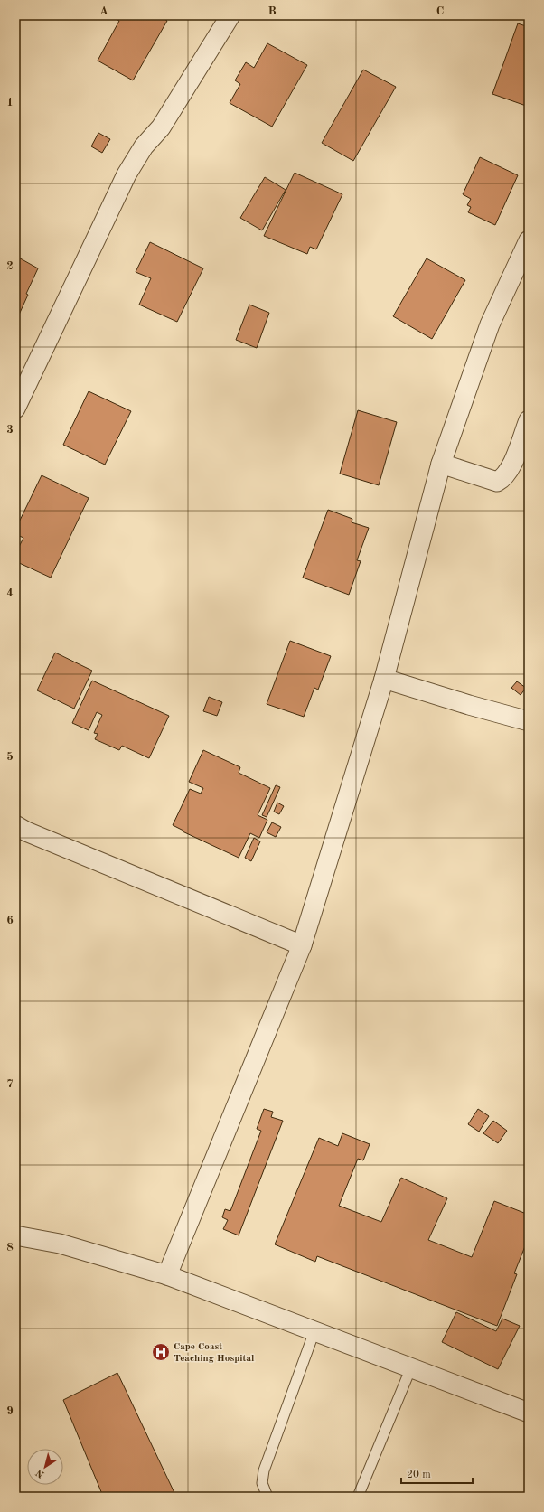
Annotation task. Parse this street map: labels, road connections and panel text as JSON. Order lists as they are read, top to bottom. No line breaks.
{"places":{"hospital":["Cape Coast Teaching Hospital"]},"scale_bar":"20 m","north":"bottom left","grid":{"columns":["A","B","C"],"rows":["1","2","3","4","5","6","7","8","9"]}}
